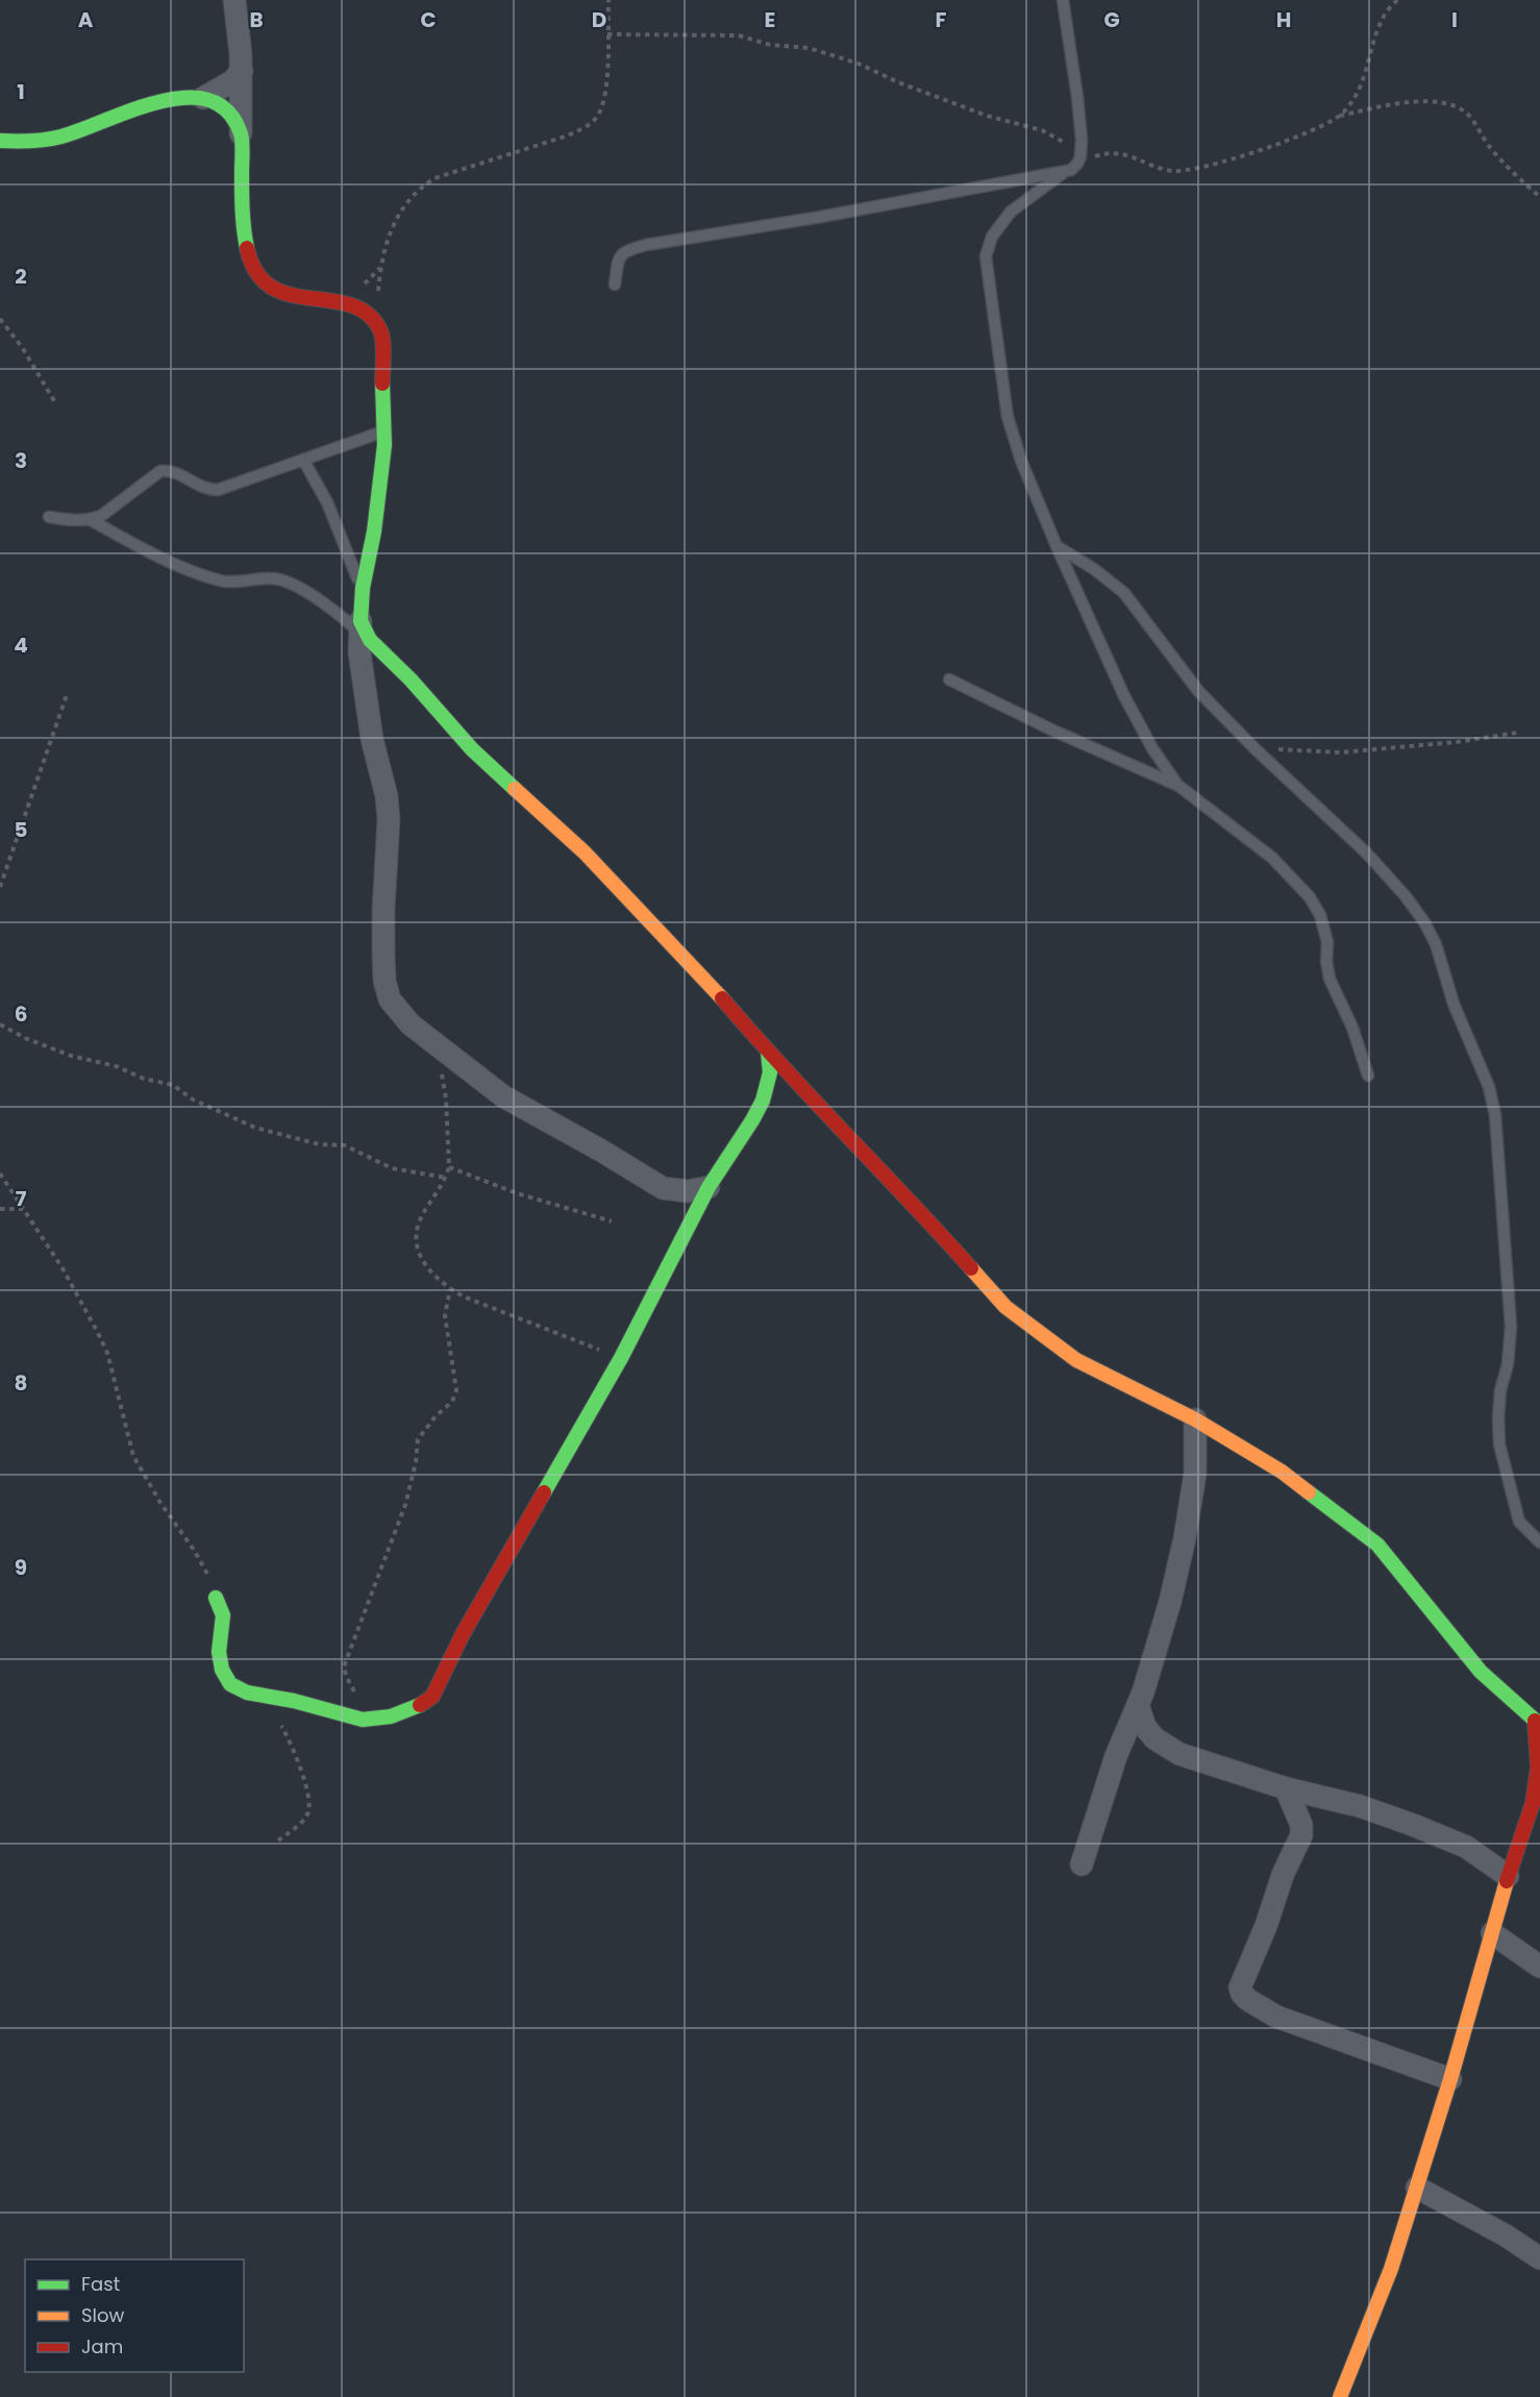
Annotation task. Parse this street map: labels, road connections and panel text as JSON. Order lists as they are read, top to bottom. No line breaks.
{"legend":["Fast","Slow","Jam"],"grid":{"columns":["A","B","C","D","E","F","G","H","I"],"rows":["1","2","3","4","5","6","7","8","9"]}}
